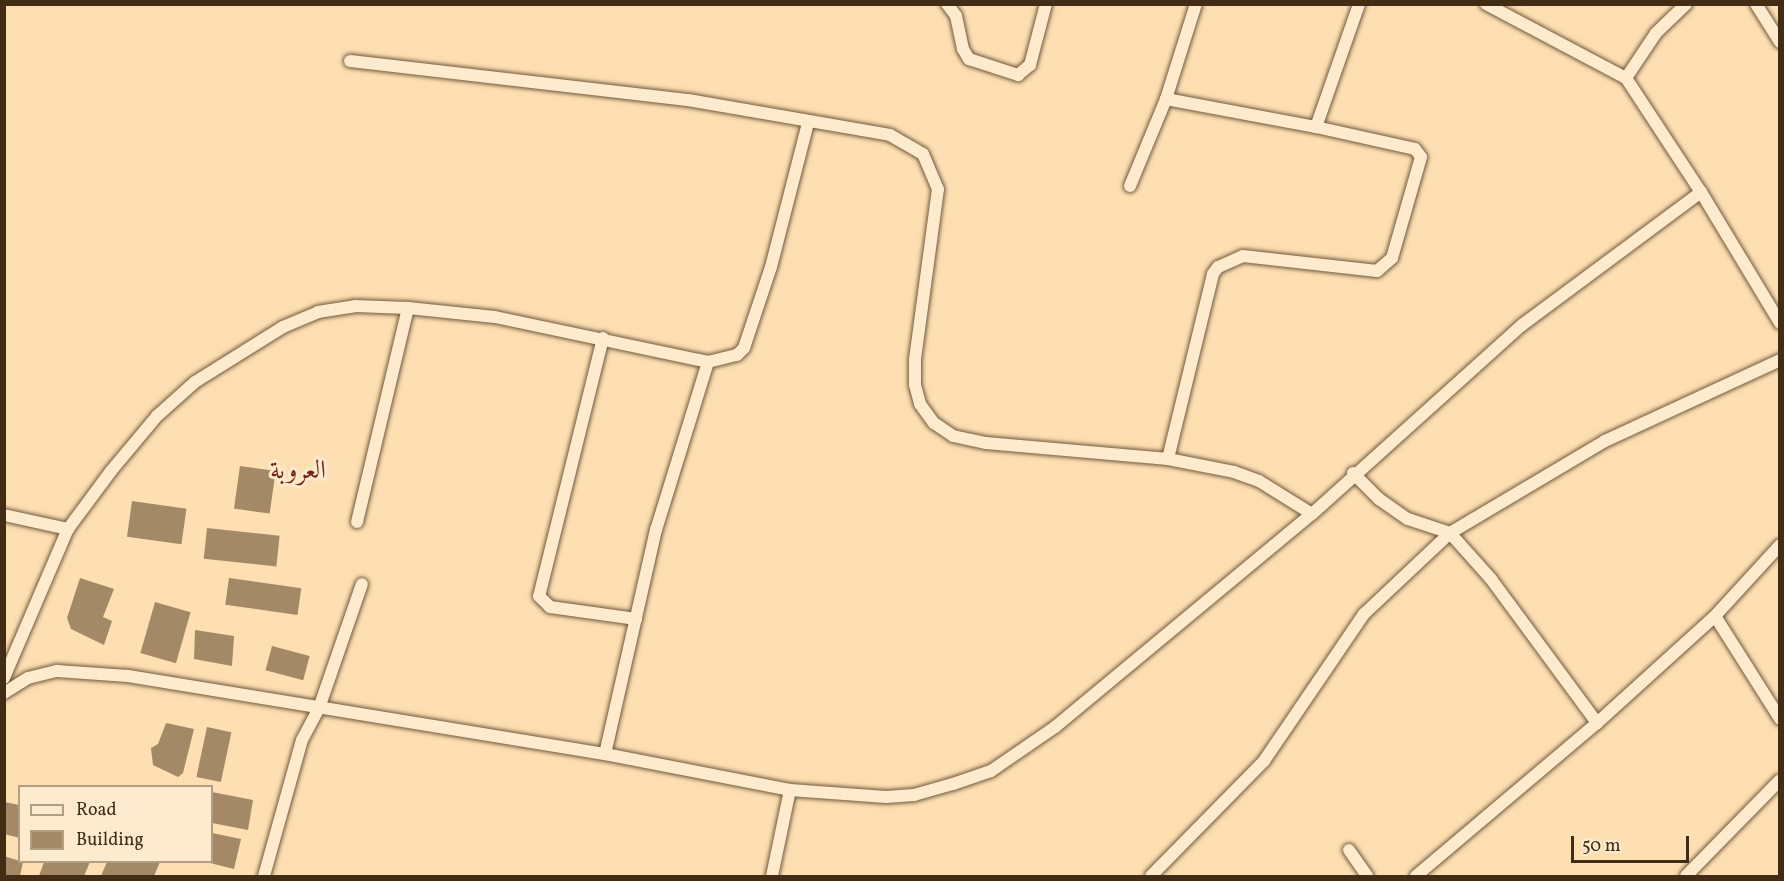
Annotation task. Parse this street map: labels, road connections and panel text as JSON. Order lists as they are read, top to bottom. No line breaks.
{"districts":["العروبة"],"legend":["Road","Building"],"scale_bar":"50 m"}
